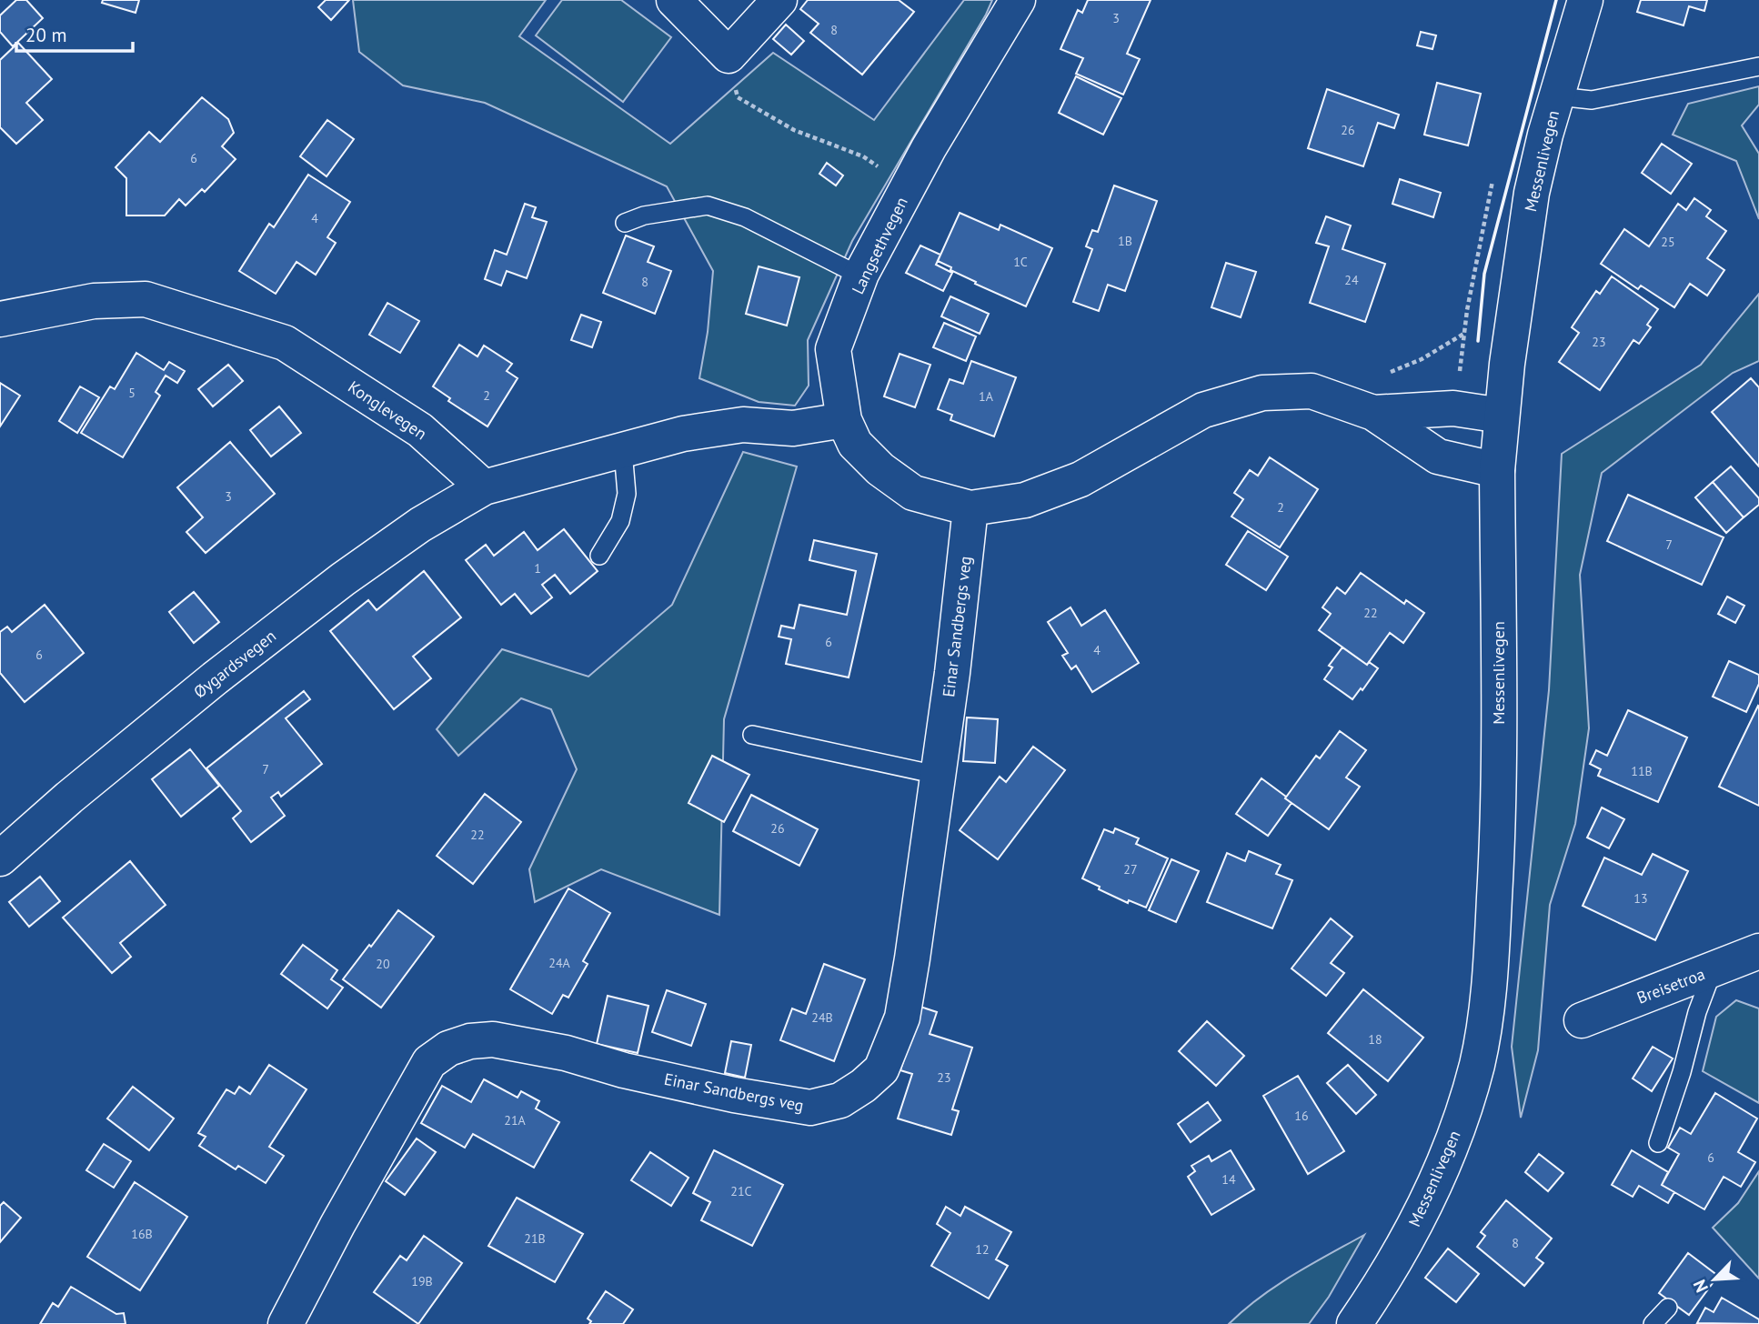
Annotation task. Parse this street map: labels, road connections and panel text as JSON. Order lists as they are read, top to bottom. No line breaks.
{"streets":{"street":["Messenlivegen","Langsethvegen","Konglevegen","Einar Sandbergs veg","Øygardsvegen","Breisetroa"]},"crossings":[["Messenlivegen","Langsethvegen"],["Langsethvegen","Einar Sandbergs veg"],["Konglevegen","Øygardsvegen"]],"house_numbers":["3","8","26","6","4","1B","25","1C","24","8","23","5","2","1A","3","2","7","1","22","6","4","6","7","11B","26","22","27","13","24A","20","24B","18","23","16","21A","6","14","21C","16B","21B","8","12","19B"],"scale_bar":"20 m","north":"bottom left"}
